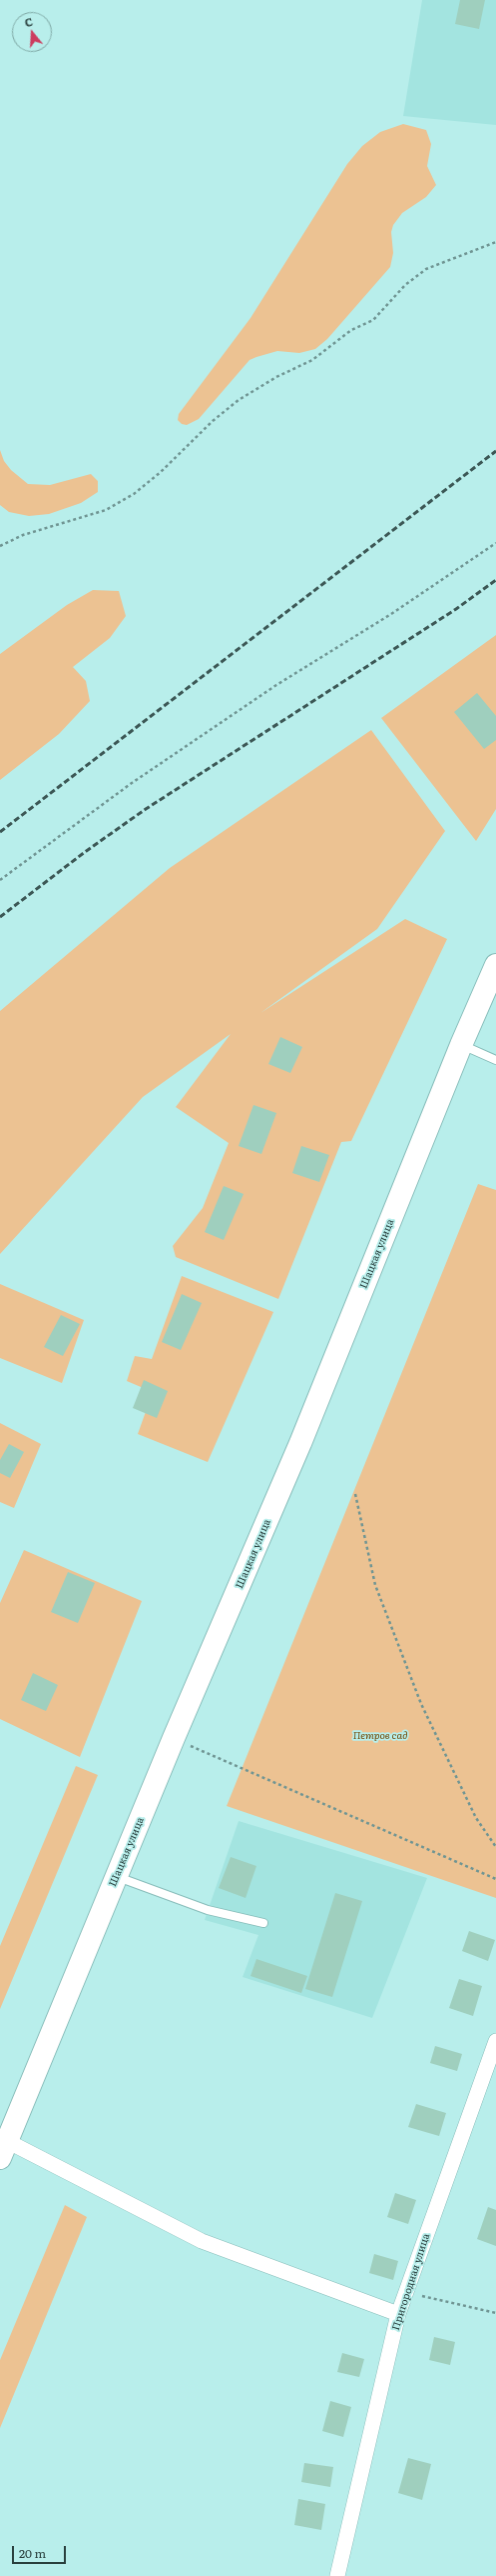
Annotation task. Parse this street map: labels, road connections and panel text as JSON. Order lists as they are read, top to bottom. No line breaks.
{"streets":{"main road":["Шацкая улица"],"street":["Пригородная улица"]},"parks":["Петров сад"],"scale_bar":"20 m","north":"top"}
